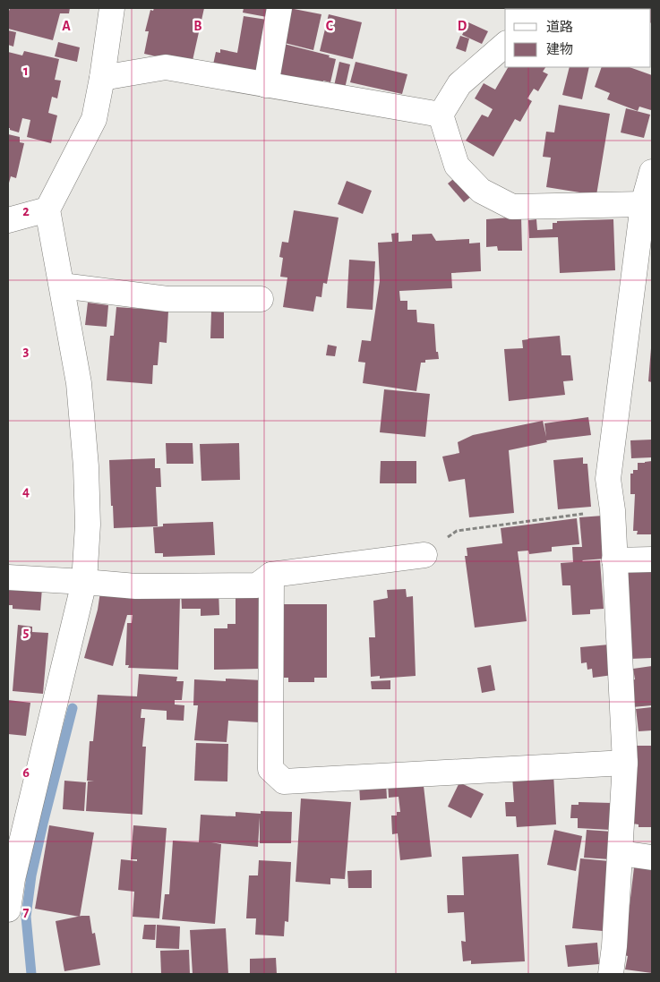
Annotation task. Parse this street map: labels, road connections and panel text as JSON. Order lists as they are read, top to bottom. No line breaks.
{"legend":["道路","建物"],"grid":{"columns":["A","B","C","D"],"rows":["1","2","3","4","5","6","7"]}}
